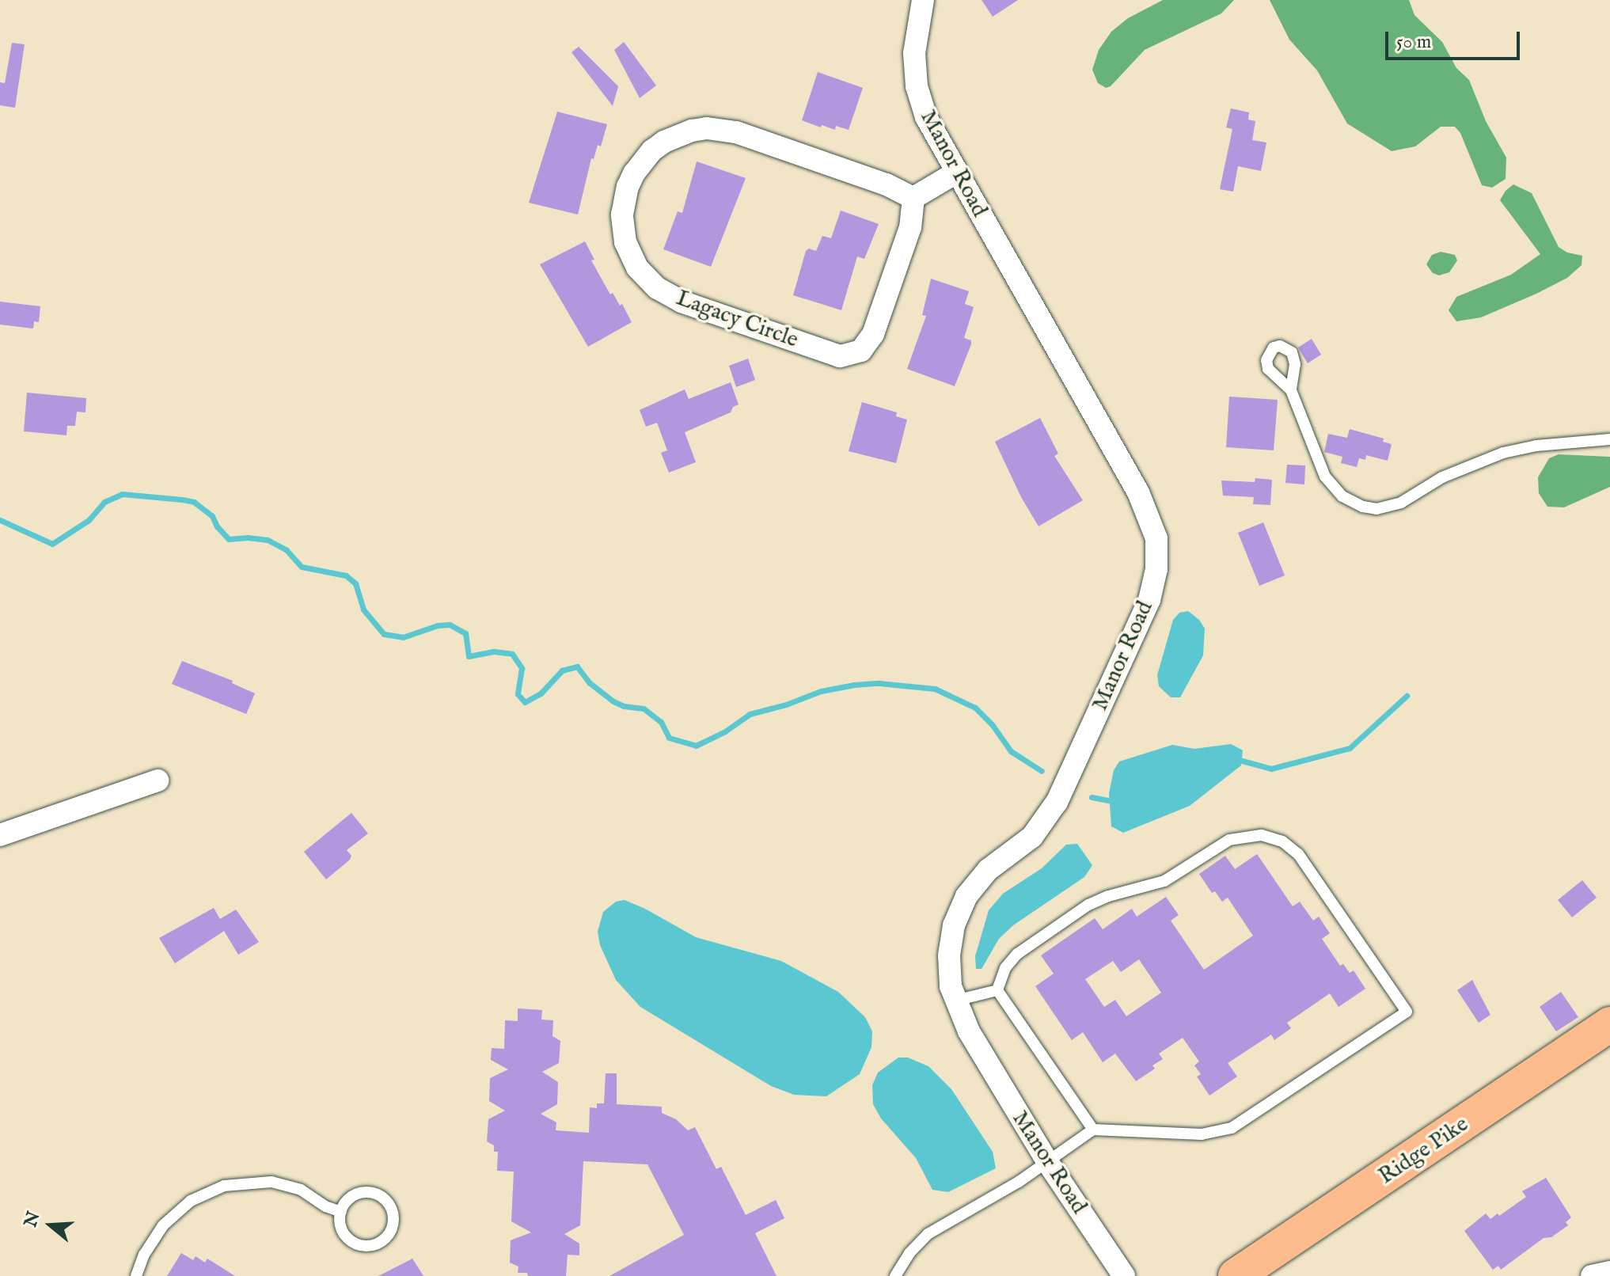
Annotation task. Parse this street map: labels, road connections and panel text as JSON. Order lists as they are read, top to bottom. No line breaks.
{"streets":{"main road":["Ridge Pike"],"street":["Manor Road","Lagacy Circle"]},"scale_bar":"50 m","north":"left"}
